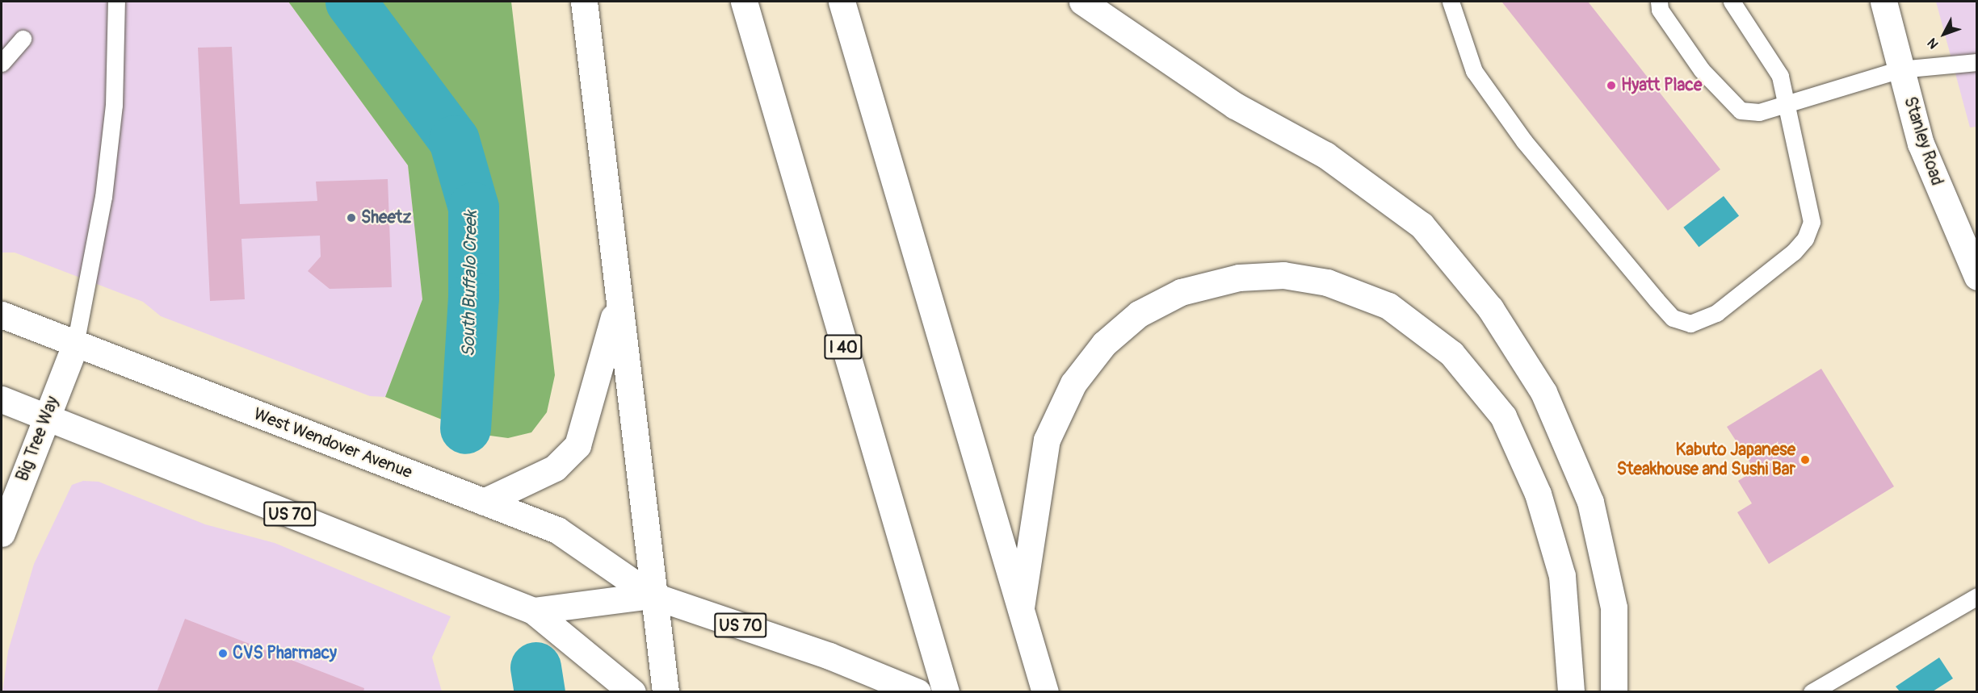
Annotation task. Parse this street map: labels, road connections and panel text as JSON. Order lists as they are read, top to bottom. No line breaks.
{"streets":{"main road":["Stanley Road","I 40","Big Tree Way","West Wendover Avenue","US 70"]},"crossings":[["Big Tree Way","West Wendover Avenue"]],"water":["South Buffalo Creek"],"places":["Hyatt Place","Sheetz","Kabuto Japanese Steakhouse and Sushi Bar","CVS Pharmacy"],"north":"bottom left"}
